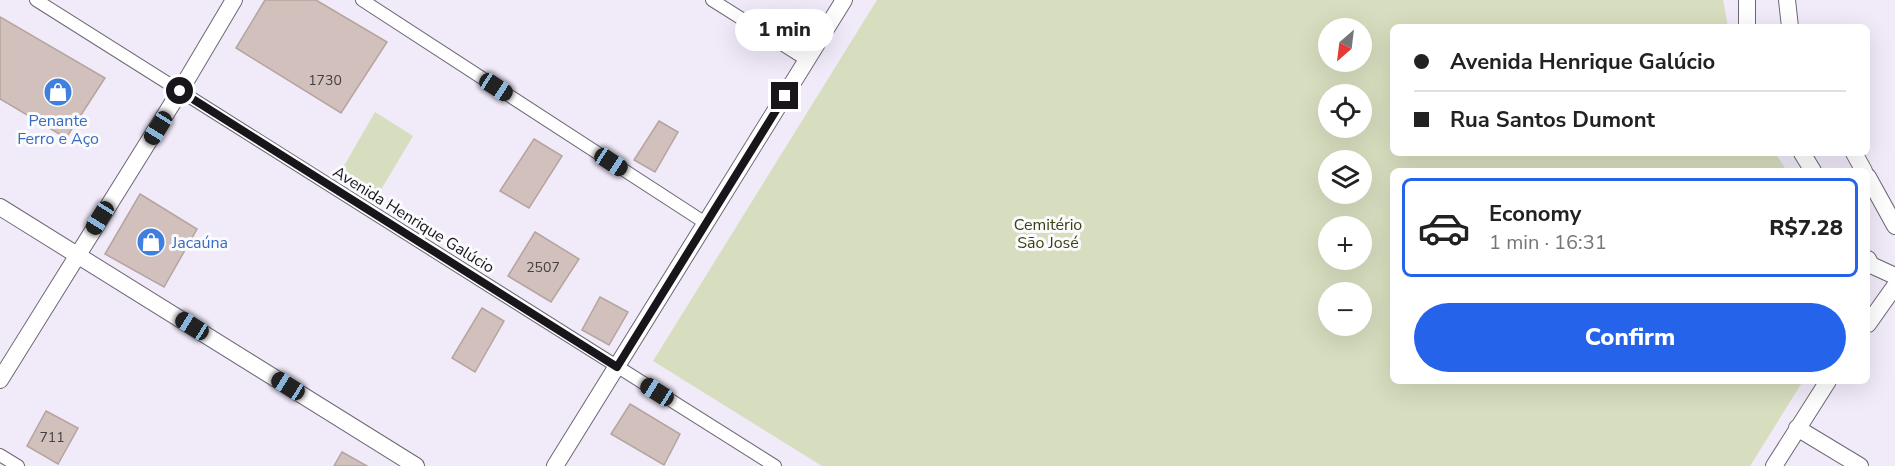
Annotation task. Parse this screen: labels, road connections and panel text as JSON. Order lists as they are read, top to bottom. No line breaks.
{"streets":{"street":["Avenida Henrique Galúcio"]},"parks":["Cemitério São José"],"places":{"shop":["Penante Ferro e Aço","Jacaúna"]},"house_numbers":["1730","2507","711"],"north":"bottom left","page":{"bubble":"1 min","map_buttons":["+","−"],"banner":["Avenida Henrique Galúcio","Rua Santos Dumont"],"list":[{"name":"Economy","note":"1 min · 16:31","value":"R$7.28"}],"buttons":"Confirm"}}
